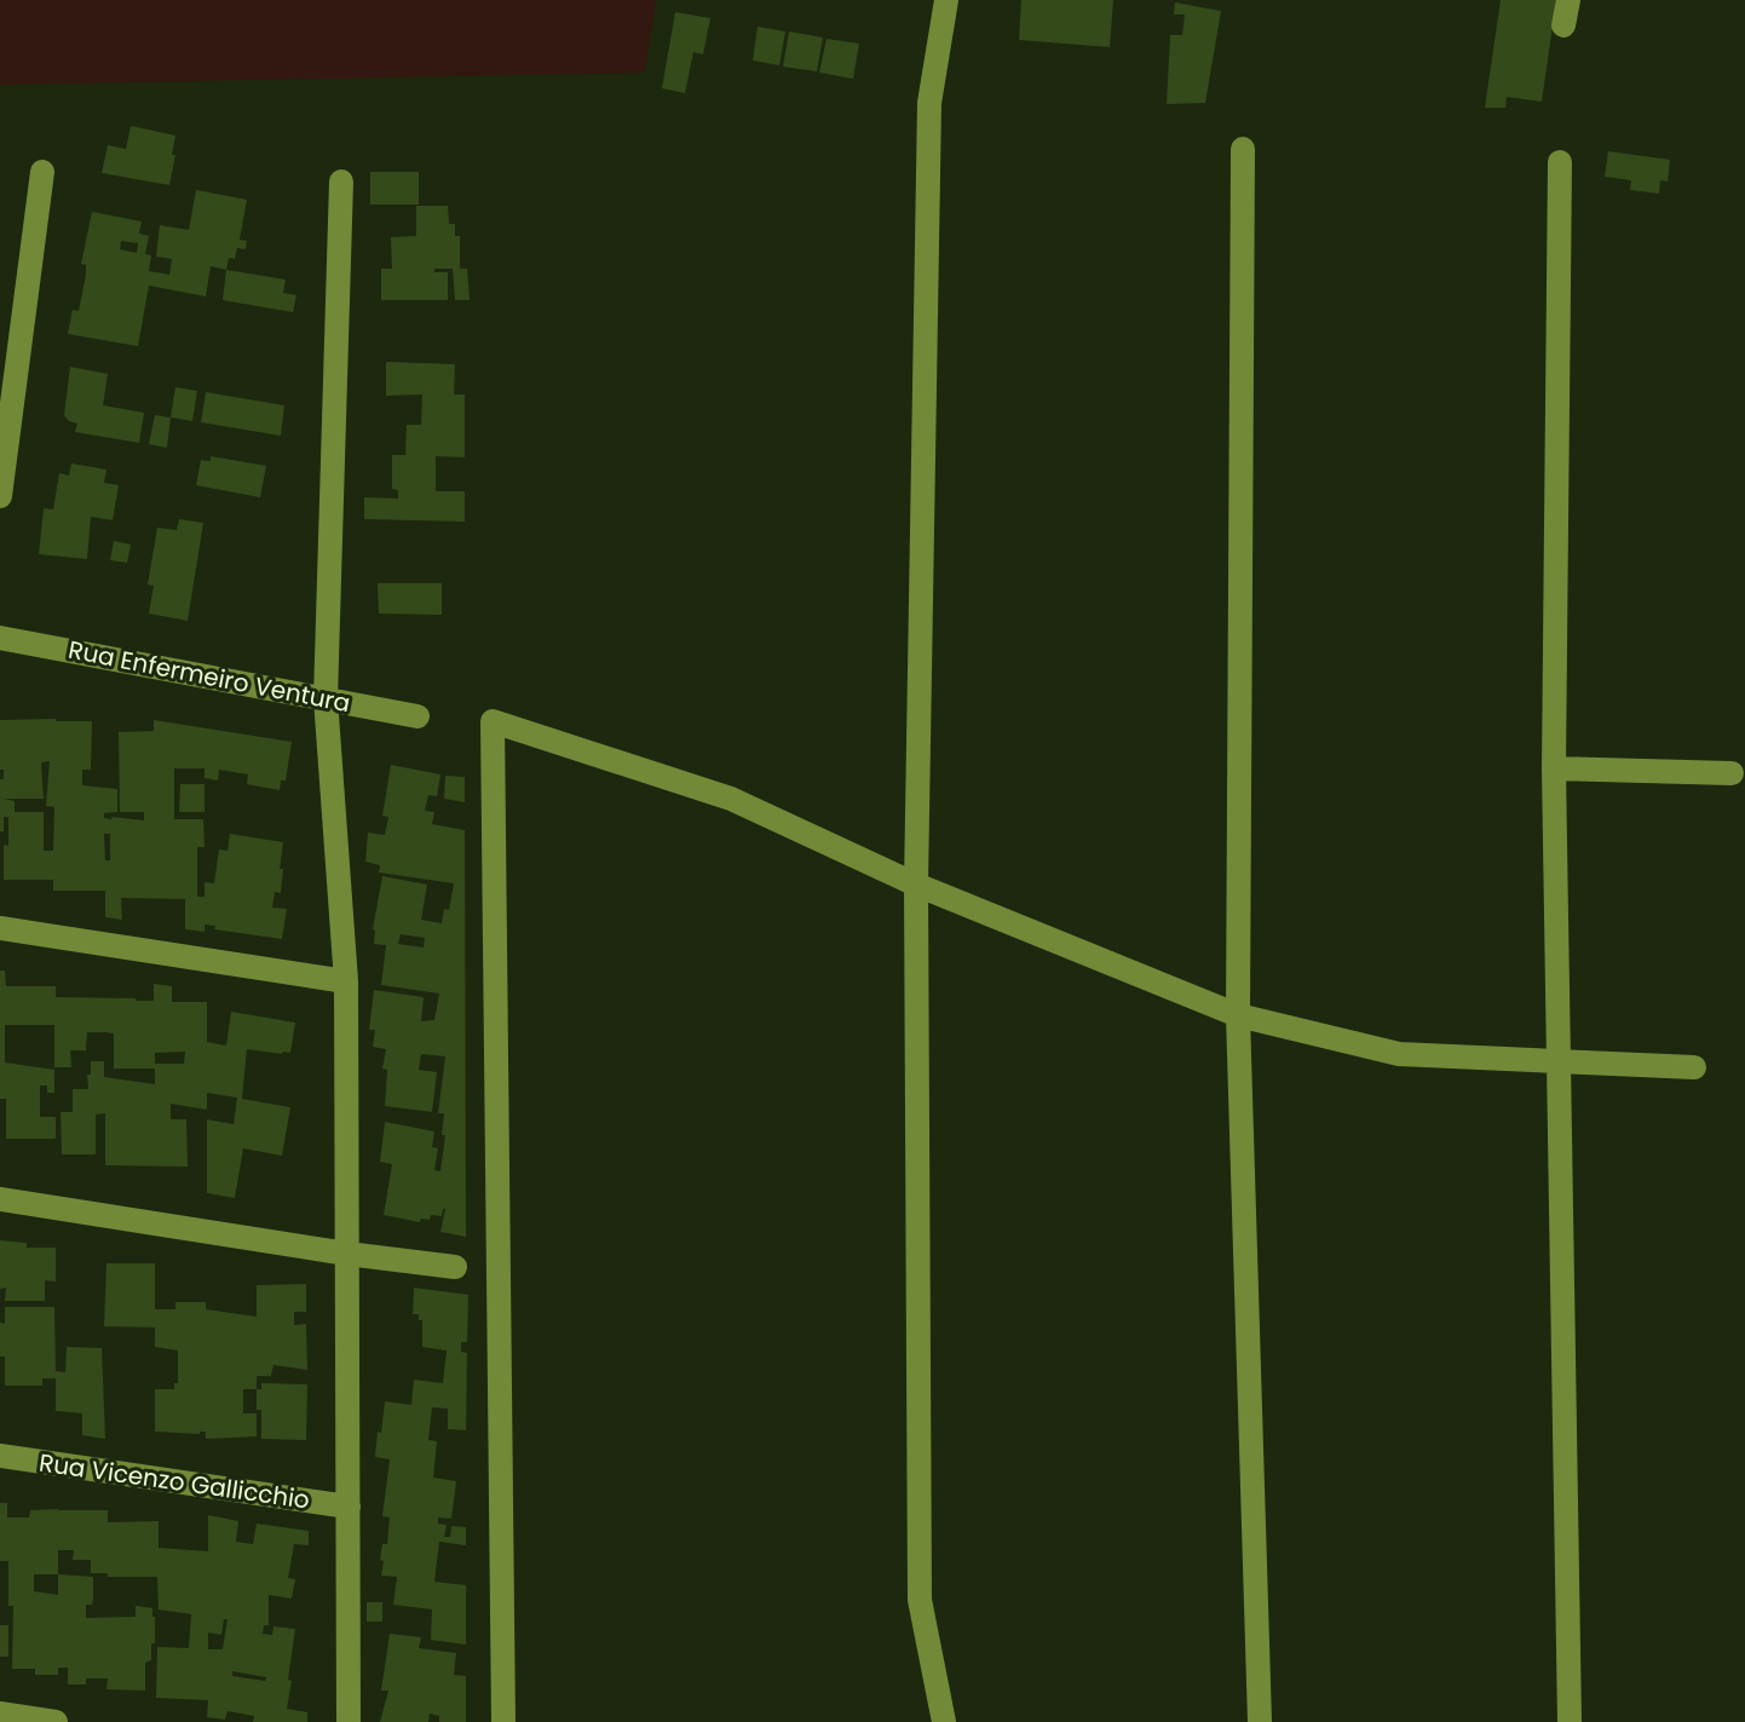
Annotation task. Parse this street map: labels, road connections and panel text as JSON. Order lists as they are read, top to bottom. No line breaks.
{"streets":{"street":["Rua Enfermeiro Ventura","Rua Vicenzo Gallicchio"]}}
